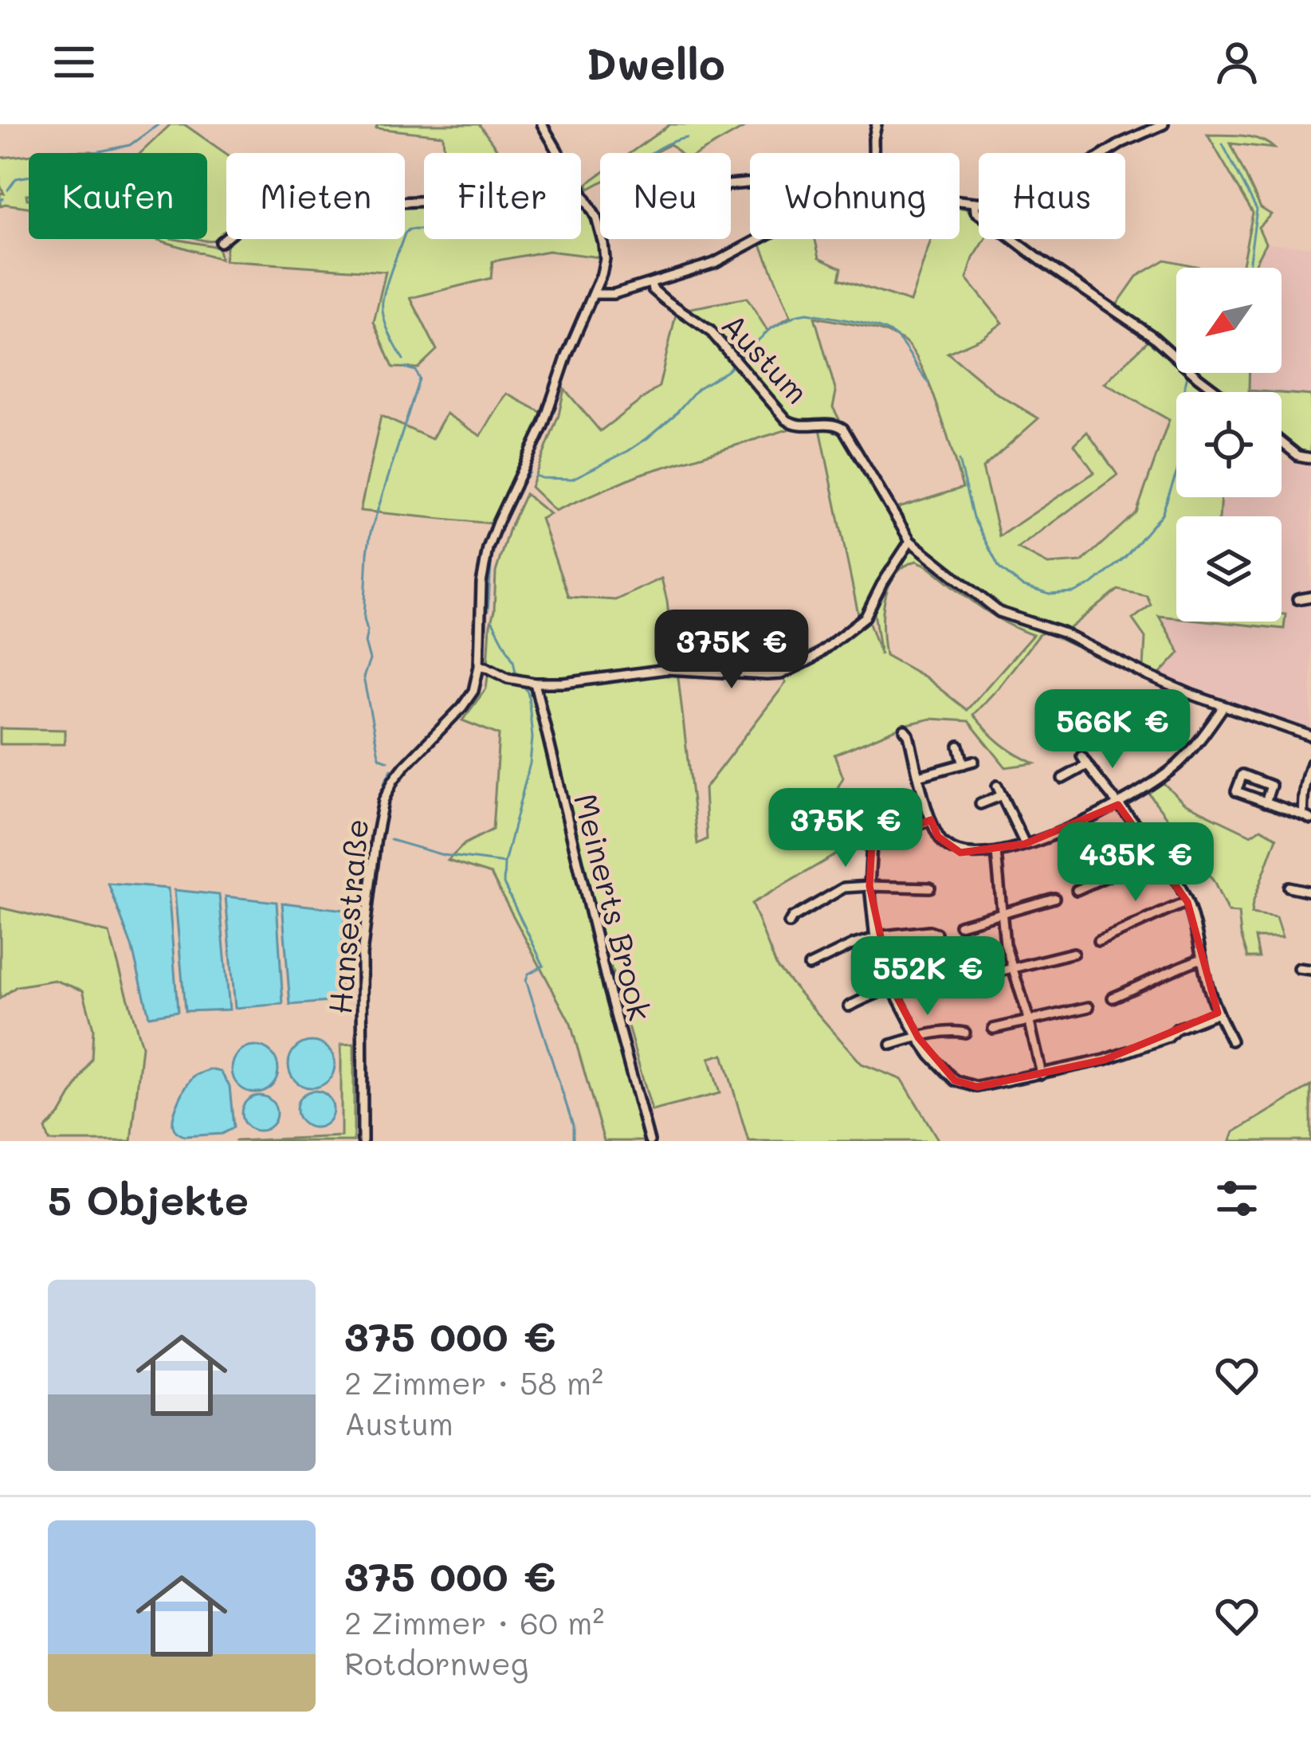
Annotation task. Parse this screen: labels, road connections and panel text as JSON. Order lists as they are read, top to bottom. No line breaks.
{"streets":{"street":["Austum","Meinerts Brook","Hansestraße"]},"north":"bottom left","page":{"header":"Dwello","chip":["Kaufen","Mieten","Filter","Neu","Wohnung","Haus"],"price":["375K €","566K €","375K €","435K €","552K €"],"heading":"5 Objekte","list":[{"name":"375 000 €","note":"2 Zimmer · 58 m² · Austum"},{"name":"375 000 €","note":"2 Zimmer · 60 m² · Rotdornweg"}]}}
